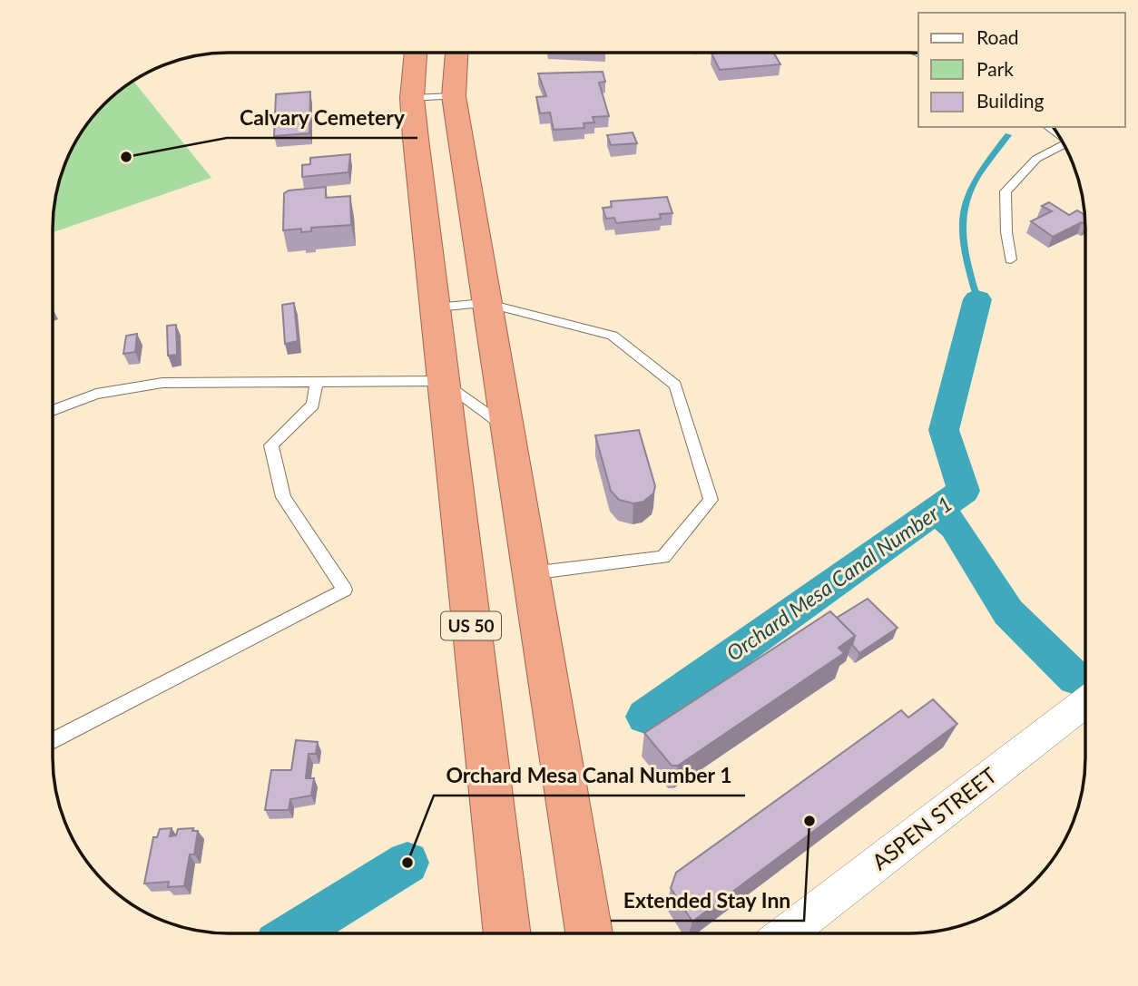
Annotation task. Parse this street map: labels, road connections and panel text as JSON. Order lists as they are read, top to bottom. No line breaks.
{"streets":{"highway":["US 50"],"street":["ASPEN STREET"]},"water":["Orchard Mesa Canal Number 1"],"places":["Calvary Cemetery","Extended Stay Inn","Orchard Mesa Canal Number 1"],"legend":["Road","Park","Building"]}
